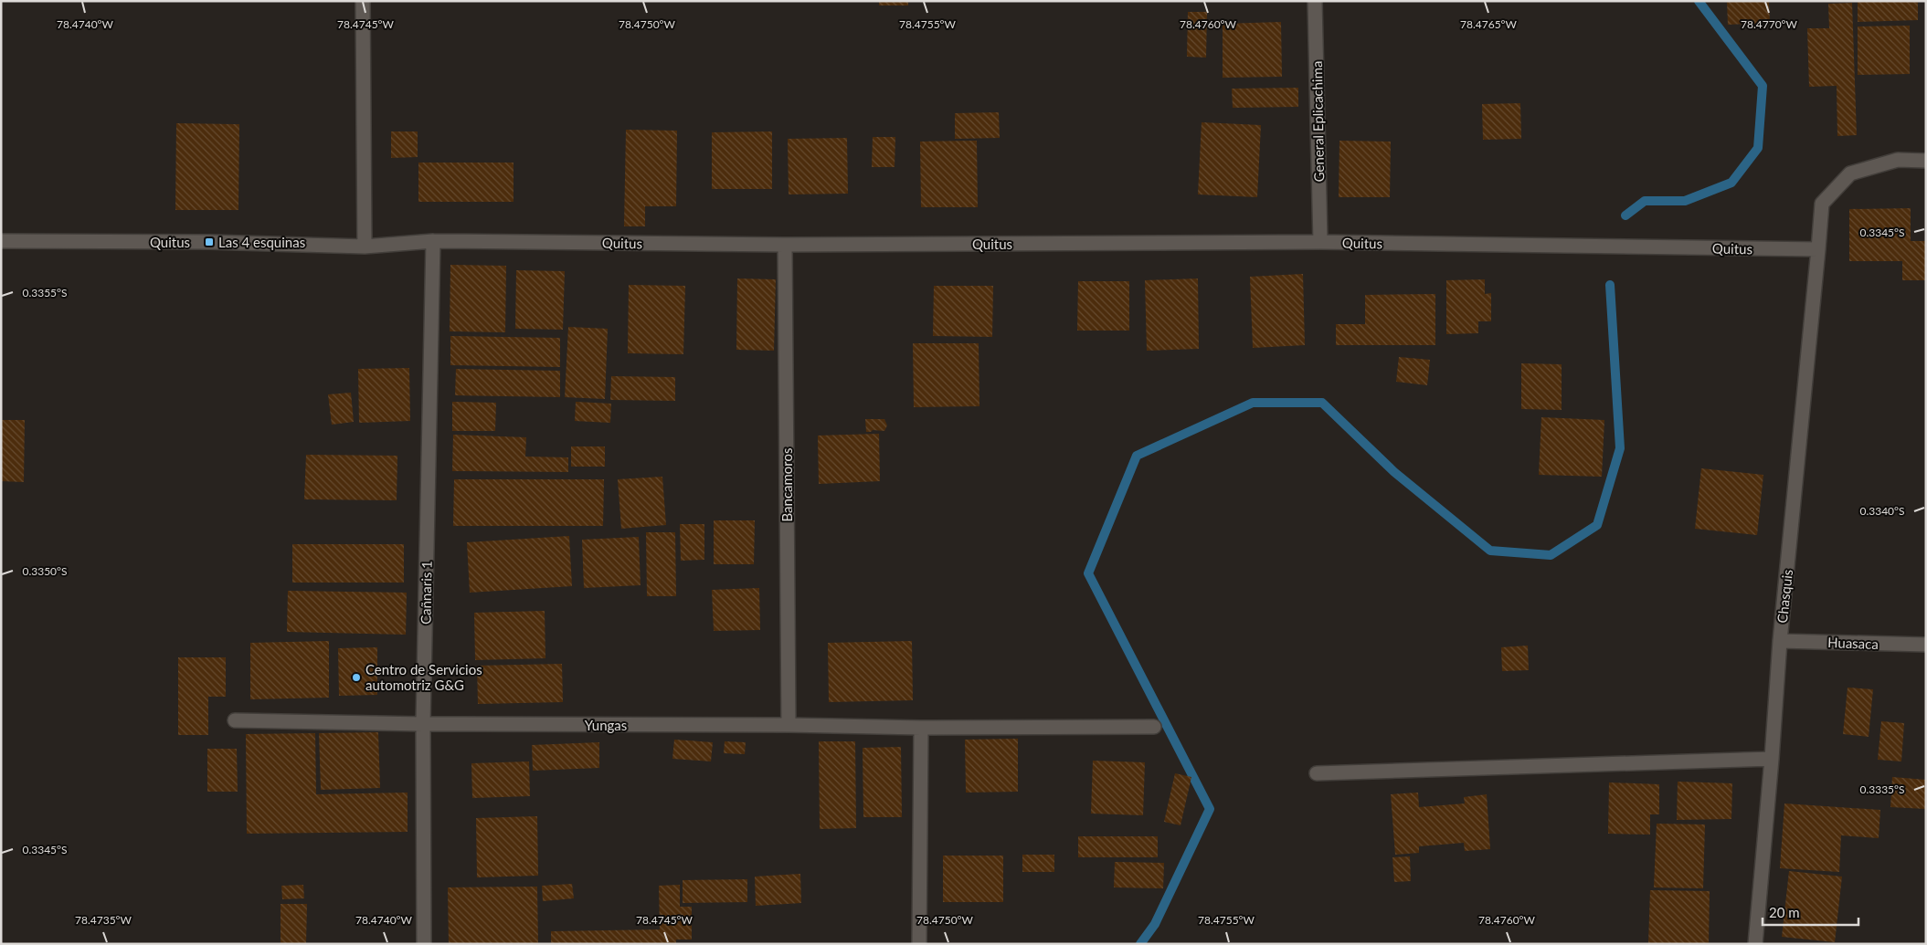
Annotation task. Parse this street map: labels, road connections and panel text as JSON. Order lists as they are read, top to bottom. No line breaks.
{"streets":{"street":["General Eplicachima","Quitus","Bancamoros","Cañnaris 1","Chasquis","Huasaca","Yungas"]},"crossings":[["General Eplicachima","Quitus"],["Quitus","Bancamoros"],["Quitus","Cañnaris 1"],["Quitus","Chasquis"],["Bancamoros","Yungas"],["Cañnaris 1","Yungas"],["Chasquis","Huasaca"]],"places":{"transit":["Las 4 esquinas"],"other":["Centro de Servicios automotriz G&G"]},"scale_bar":"20 m","coordinates":["78.4740°W","78.4745°W","78.4750°W","78.4755°W","78.4760°W","78.4765°W","78.4770°W","0.3345°S","0.3355°S","0.3340°S","0.3350°S","0.3335°S","78.4735°W"]}
